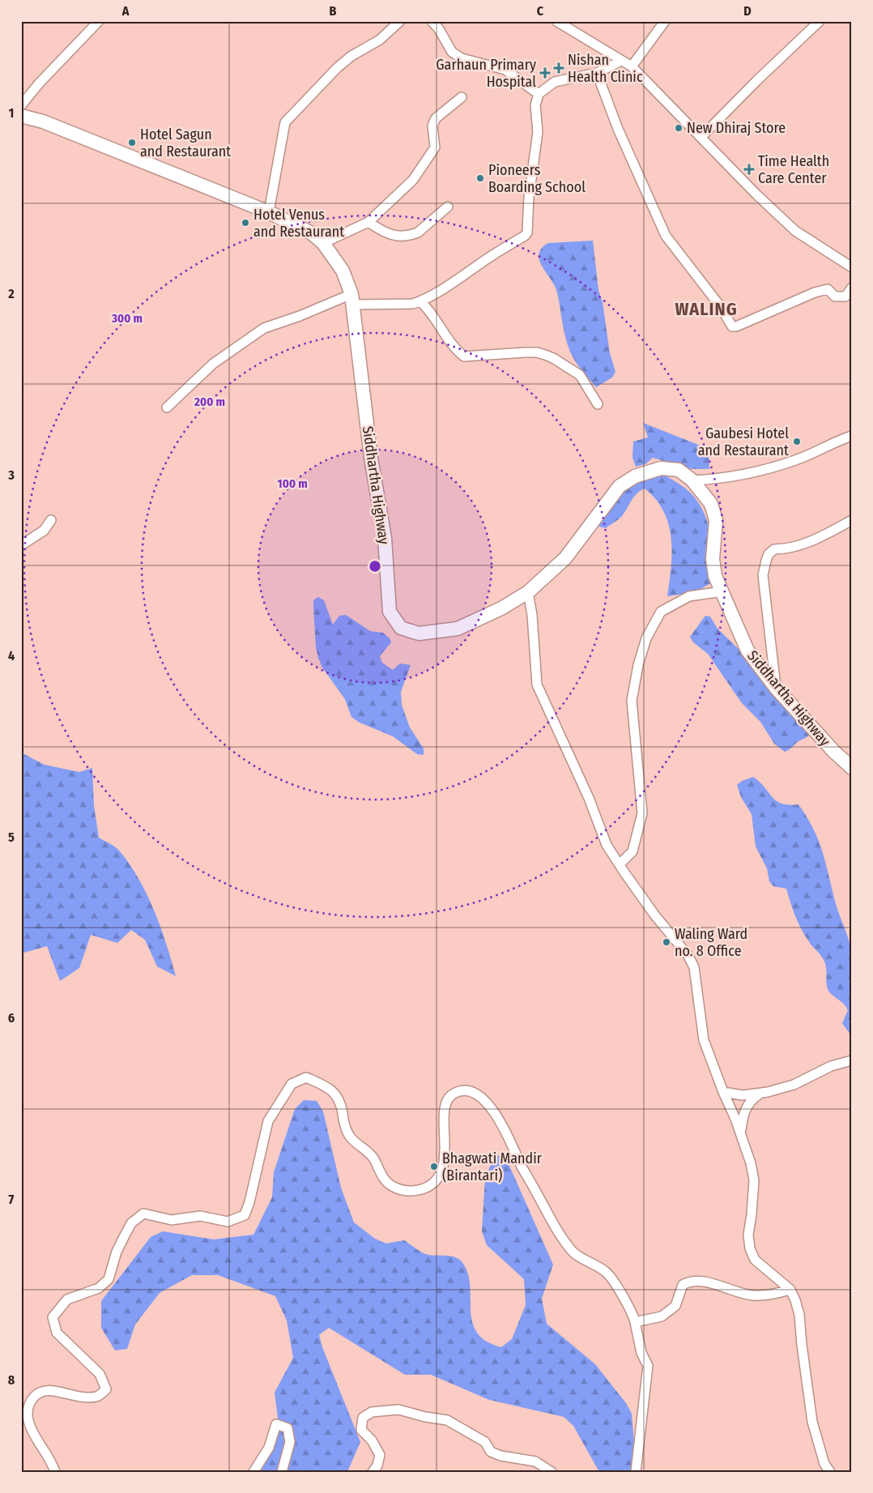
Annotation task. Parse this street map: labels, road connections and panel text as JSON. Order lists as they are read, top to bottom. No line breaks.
{"streets":{"highway":["Siddhartha Highway"]},"districts":["WALING"],"places":{"health":["Nishan Health Clinic","Garhaun Primary Hospital","Time Health Care Center"],"other":["New Dhiraj Store","Hotel Sagun and Restaurant","Pioneers Boarding School","Hotel Venus and Restaurant","Gaubesi Hotel and Restaurant","Waling Ward no. 8 Office","Bhagwati Mandir (Birantari)"]},"grid":{"columns":["A","B","C","D"],"rows":["1","2","3","4","5","6","7","8"]},"rings":["300 m","200 m","100 m"]}
